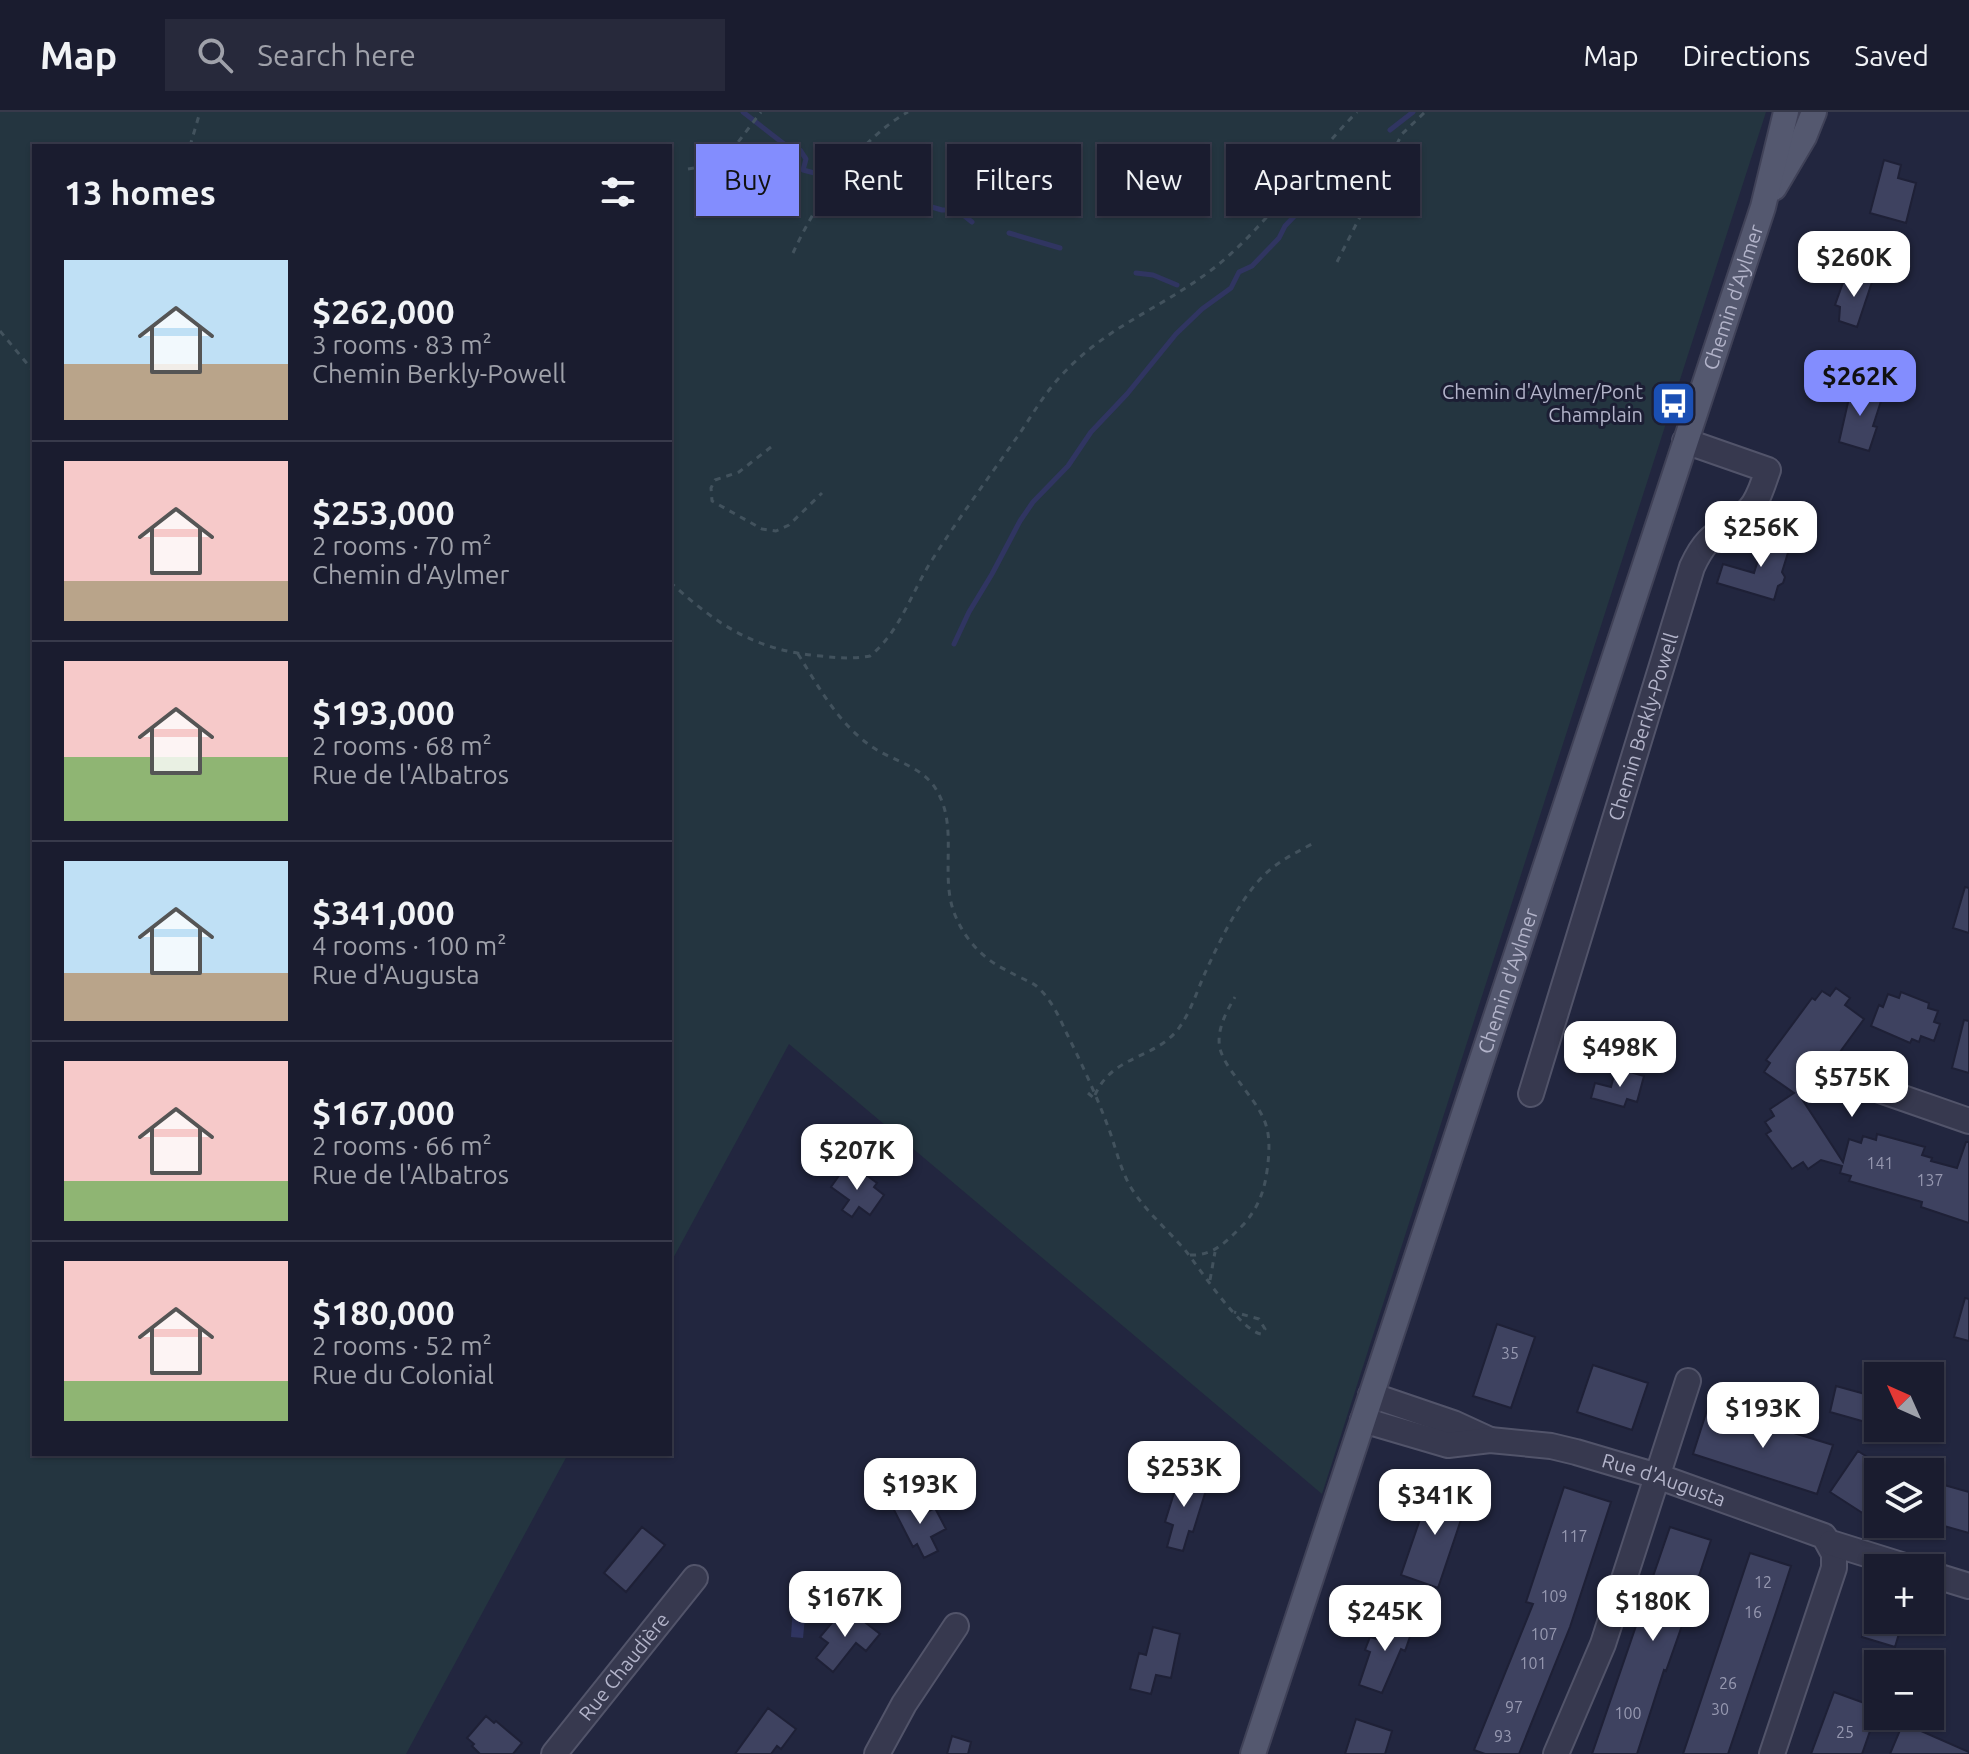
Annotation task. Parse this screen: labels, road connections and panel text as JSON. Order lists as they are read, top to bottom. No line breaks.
{"streets":{"main road":["Chemin d'Aylmer"],"street":["Chemin Berkly-Powell","Rue d'Augusta","Rue Chaudière"]},"crossings":[["Chemin d'Aylmer","Chemin Berkly-Powell"],["Chemin d'Aylmer","Rue d'Augusta"]],"places":{"bus stop":["Chemin d'Aylmer/Pont Champlain"]},"house_numbers":["141","137","35","117","12","109","16","107","101","26","97","30","100","25","93"],"north":"top left","page":{"header":"Map","search":"Search here","nav":["Map","Directions","Saved"],"chip":["Buy","Rent","Filters","New","Apartment"],"heading":"13 homes","price":["$260K","$262K","$256K","$498K","$575K","$207K","$193K","$253K","$193K","$341K","$167K","$180K","$245K"],"list":[{"name":"$262,000","note":"3 rooms · 83 m² · Chemin Berkly-Powell"},{"name":"$253,000","note":"2 rooms · 70 m² · Chemin d'Aylmer"},{"name":"$193,000","note":"2 rooms · 68 m² · Rue de l'Albatros"},{"name":"$341,000","note":"4 rooms · 100 m² · Rue d'Augusta"},{"name":"$167,000","note":"2 rooms · 66 m² · Rue de l'Albatros"},{"name":"$180,000","note":"2 rooms · 52 m² · Rue du Colonial"}],"map_buttons":["+","−"]}}
